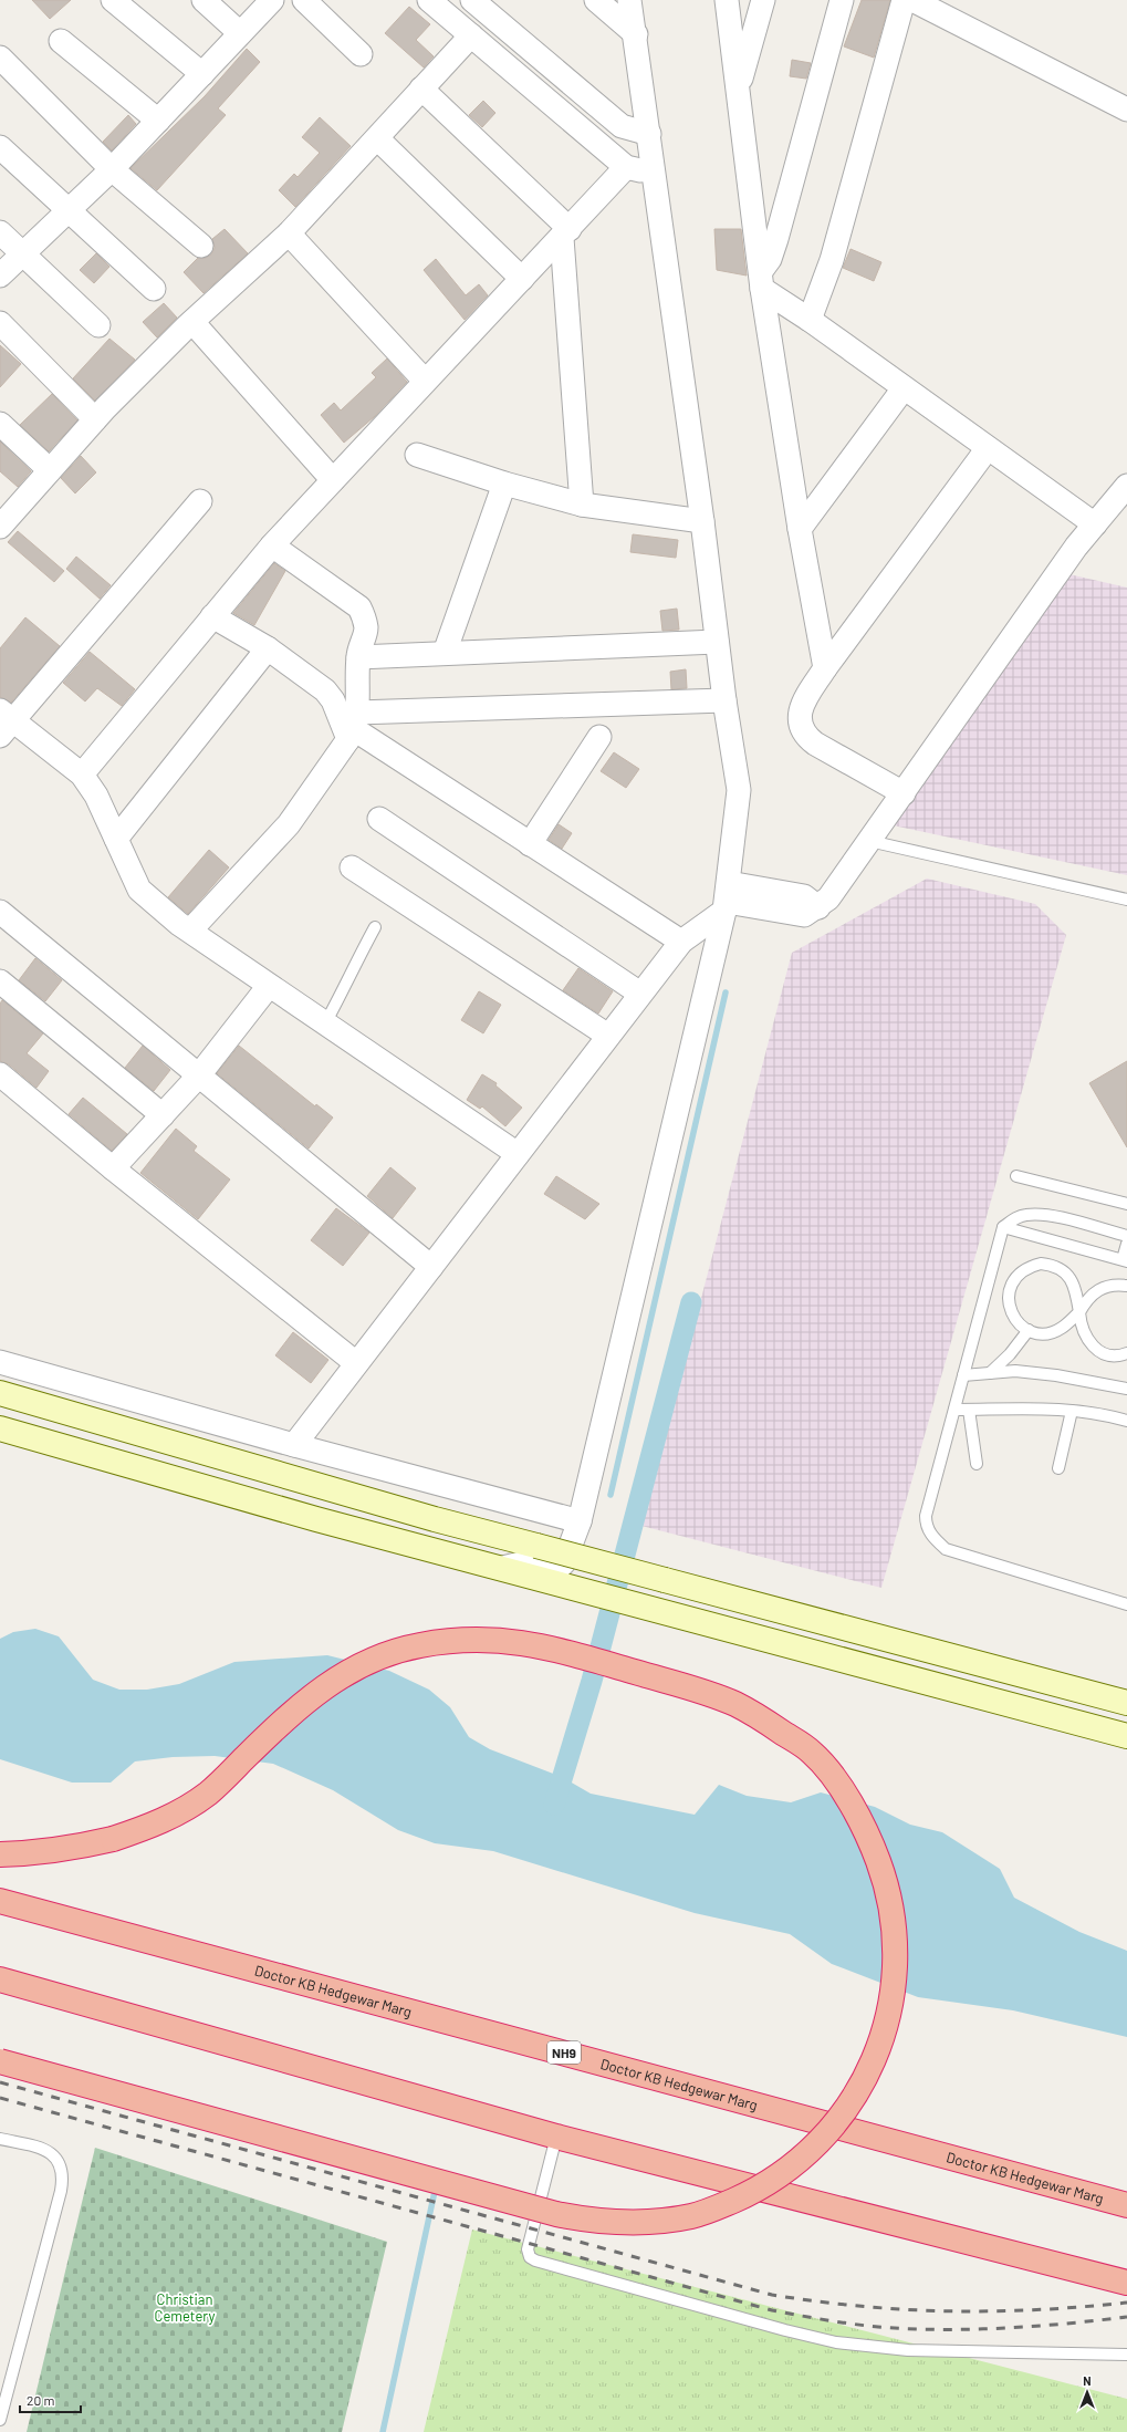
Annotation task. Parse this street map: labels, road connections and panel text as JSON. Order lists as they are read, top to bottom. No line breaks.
{"streets":{"highway":["Doctor KB Hedgewar Marg","NH9"]},"parks":["Christian Cemetery"],"scale_bar":"20 m","north":"top"}
